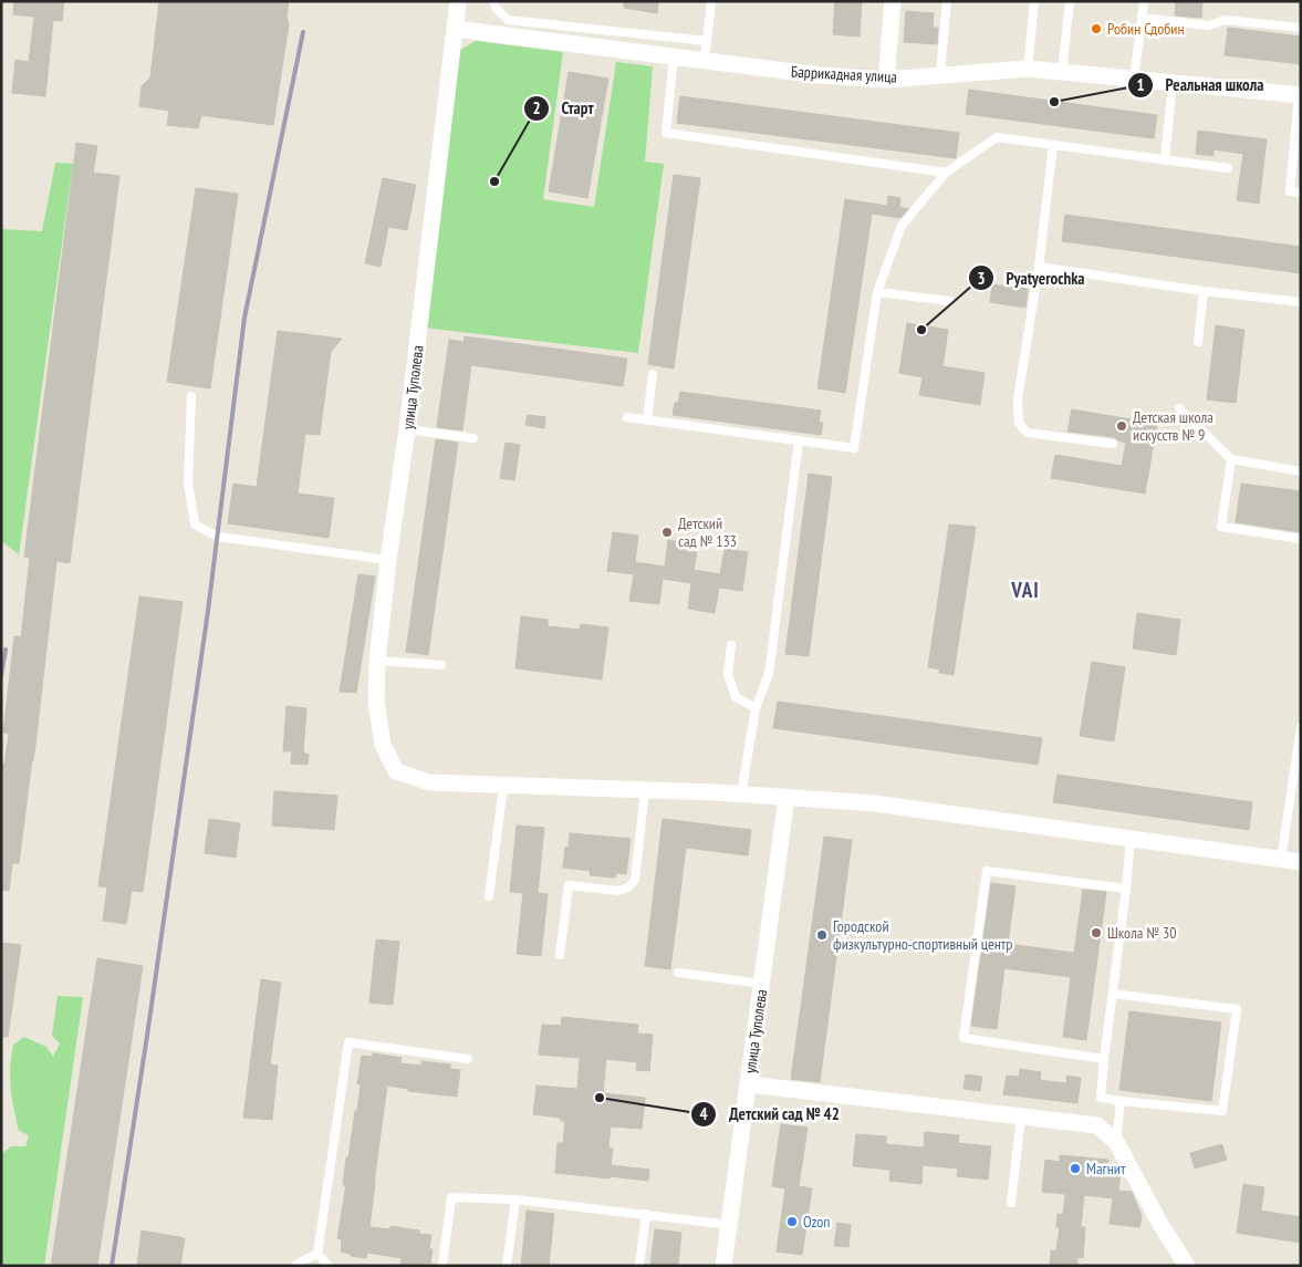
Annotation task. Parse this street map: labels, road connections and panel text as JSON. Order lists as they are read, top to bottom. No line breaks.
{"streets":{"street":["Баррикадная улица","улица Туполева"]},"crossings":[["Баррикадная улица","улица Туполева"]],"districts":["VAI"],"places":["Робин Сдобин","Реальная школа","Старт","Pyatyerochka","Детская школа искусств № 9","Детский сад № 133","Школа № 30","Городской физкультурно-спортивный центр","Детский сад № 42","Магнит","Ozon"]}
